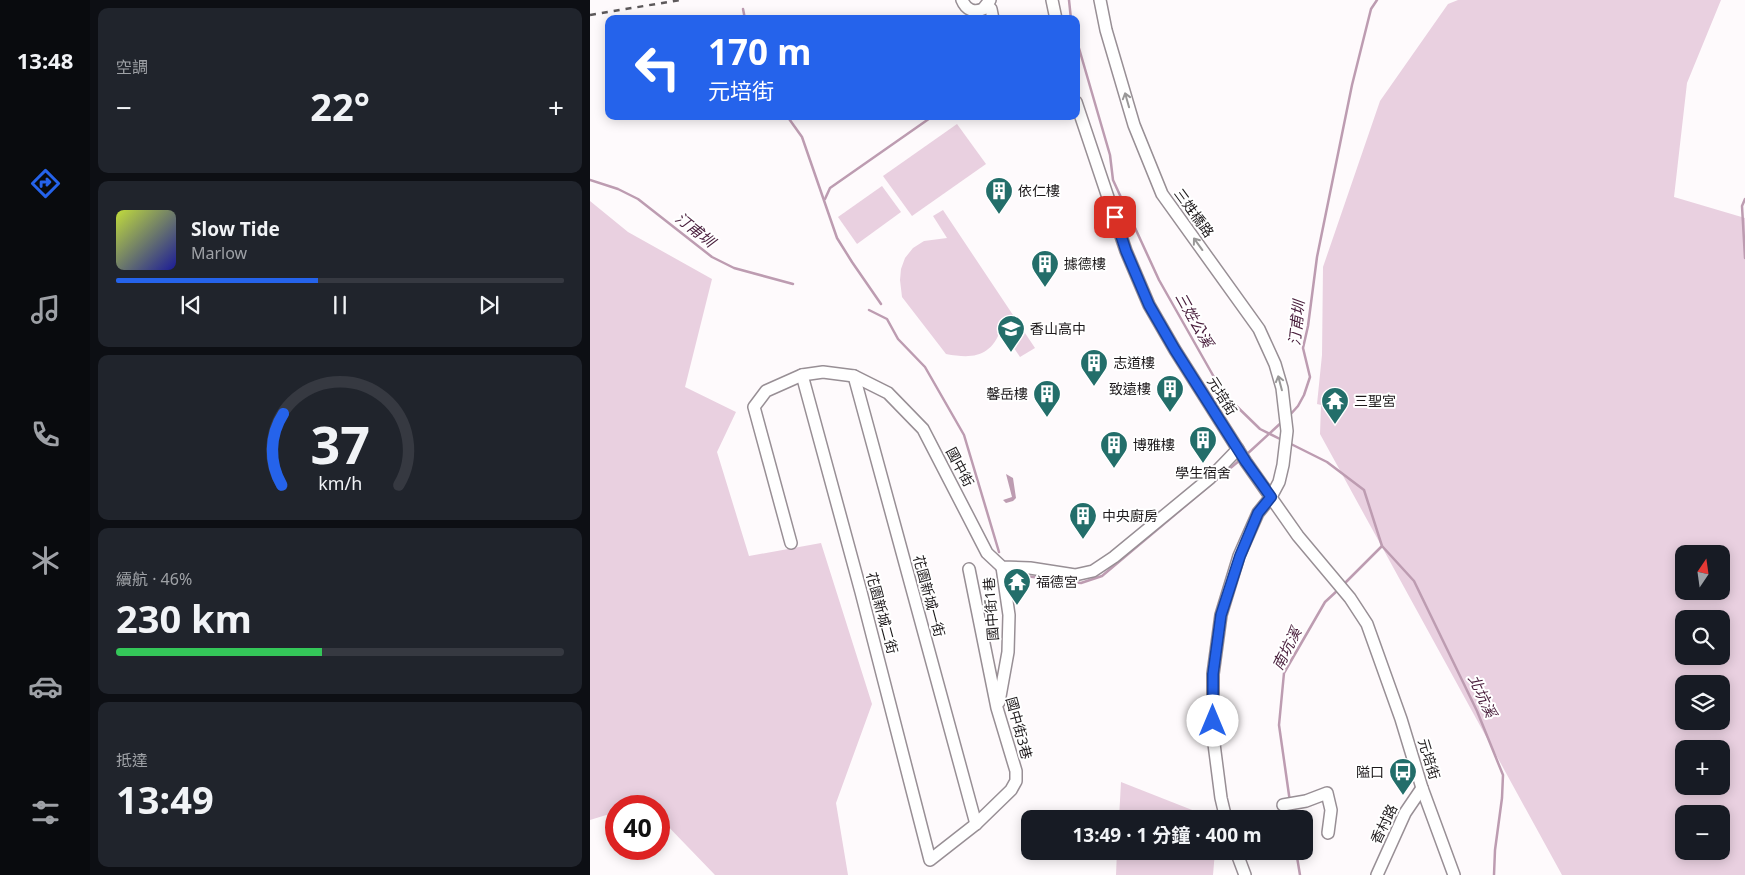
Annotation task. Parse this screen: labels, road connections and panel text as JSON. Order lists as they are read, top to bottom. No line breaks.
{"streets":{"street":["三姓橋路","元培街","國中街","花園新城一街","國中街1巷","花園新城二街","國中街3巷","香村路"]},"crossings":[["三姓橋路","元培街"],["元培街","香村路"],["國中街","花園新城一街"],["國中街","國中街1巷"],["國中街","花園新城二街"],["花園新城一街","國中街3巷"],["國中街1巷","國中街3巷"],["花園新城二街","國中街3巷"]],"one_way":["三姓橋路"],"water":["汀甫圳","三姓公溪","南坑溪","北坑溪"],"places":{"building":["依仁樓","據德樓","志道樓","致遠樓","馨岳樓","學生宿舍","博雅樓","中央廚房"],"school or university":["香山高中"],"temple":["三聖宮","福德宮"],"bus stop":["隘口"]},"north":"top","page":{"tabs":"13:48","tile":["空調",["續航 · 46%","230 km"],["抵達","13:49"]],"turn":["170 m","元培街"],"heat":["−","22°","+"],"song":["Slow Tide","Marlow"],"map_buttons":["+","−"],"limit":"40","trip":"13:49 · 1 分鐘 · 400 m","gauge":["37","km/h"]}}
